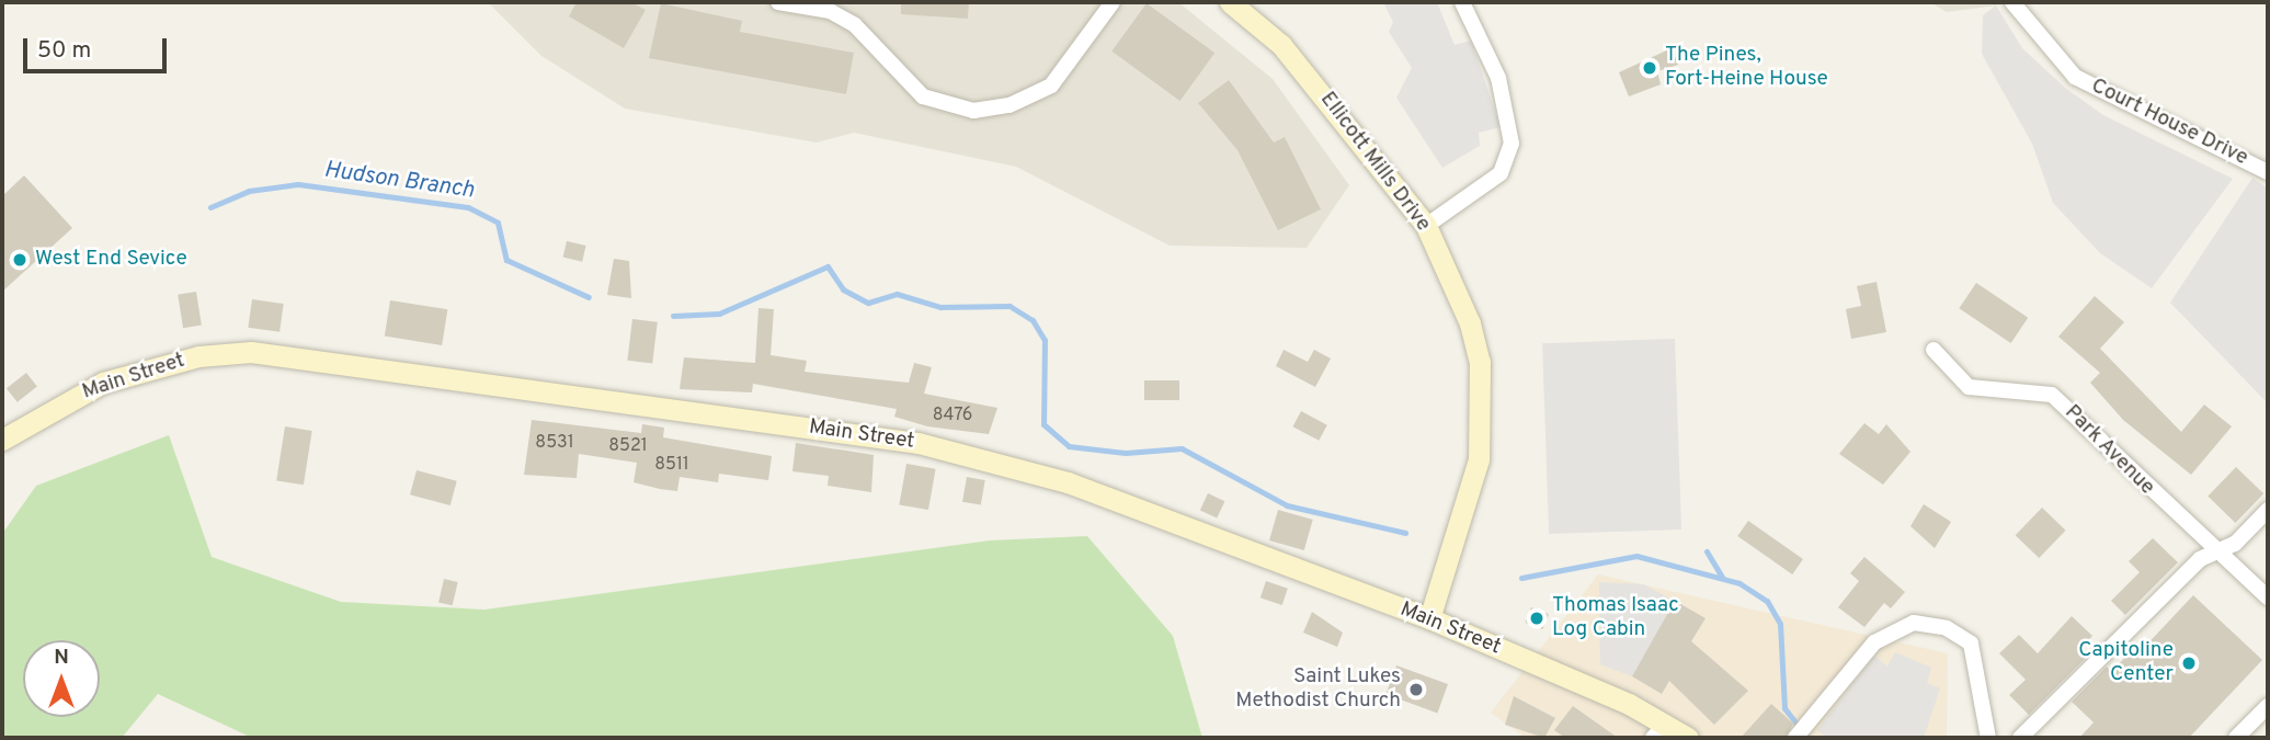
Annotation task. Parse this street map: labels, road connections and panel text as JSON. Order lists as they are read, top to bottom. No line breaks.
{"streets":{"main road":["Ellicott Mills Drive","Main Street"],"street":["Court House Drive","Park Avenue"]},"crossings":[["Ellicott Mills Drive","Main Street"]],"water":["Hudson Branch"],"places":["The Pines, Fort-Heine House","West End Sevice","Thomas Isaac Log Cabin","Capitoline Center","Saint Lukes Methodist Church"],"house_numbers":["8476","8531","8521","8511"],"scale_bar":"50 m","north":"top"}
